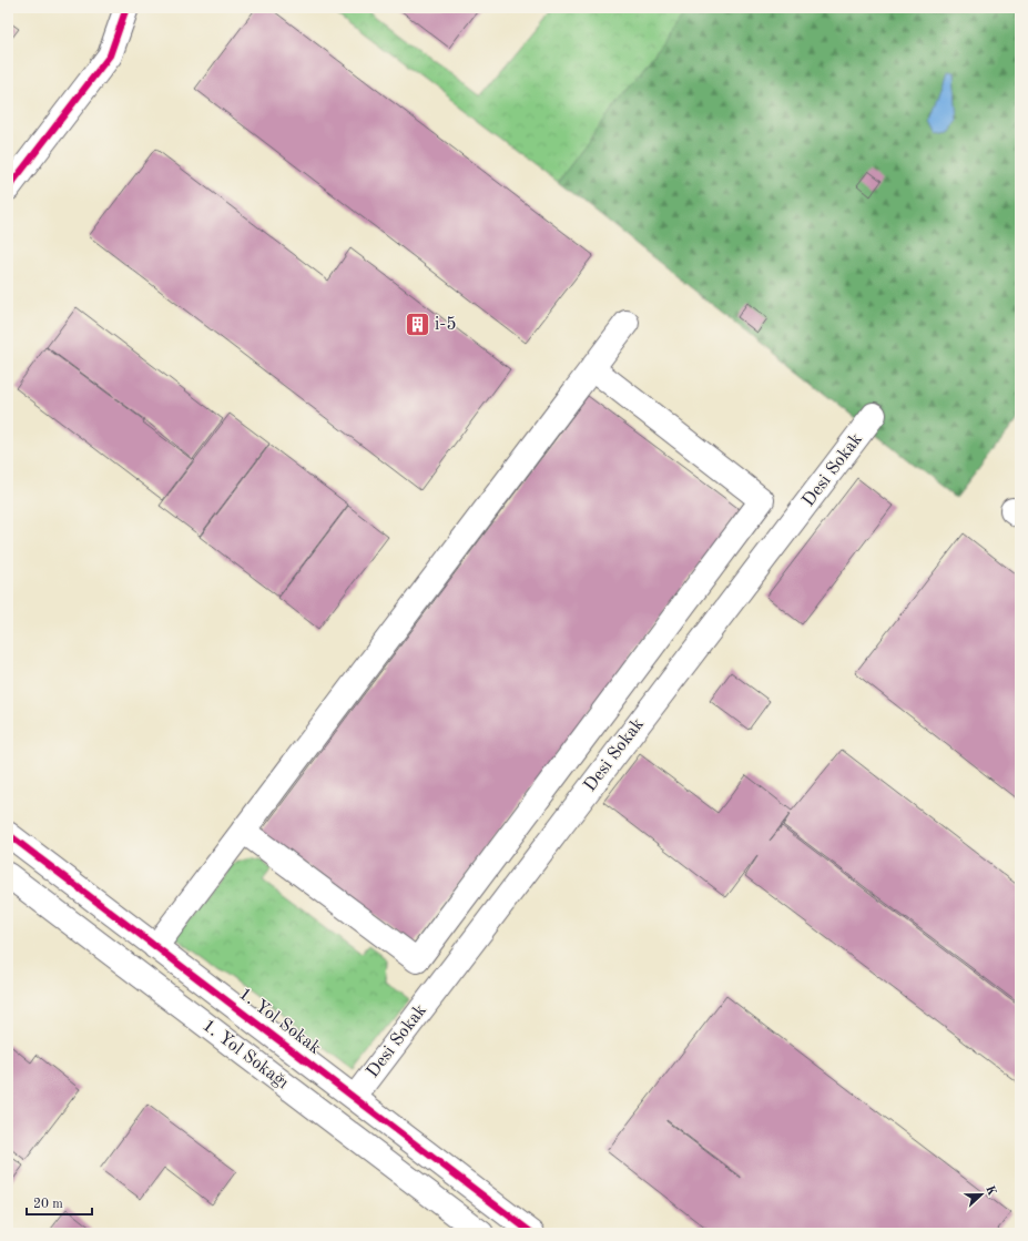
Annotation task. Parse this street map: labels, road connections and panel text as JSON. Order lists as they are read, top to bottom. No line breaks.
{"streets":{"street":["Desi Sokak","1. Yol Sokak","1. Yol Sokağı"]},"crossings":[["Desi Sokak","1. Yol Sokak"]],"places":{"building":["i-5"]},"scale_bar":"20 m","north":"right"}
